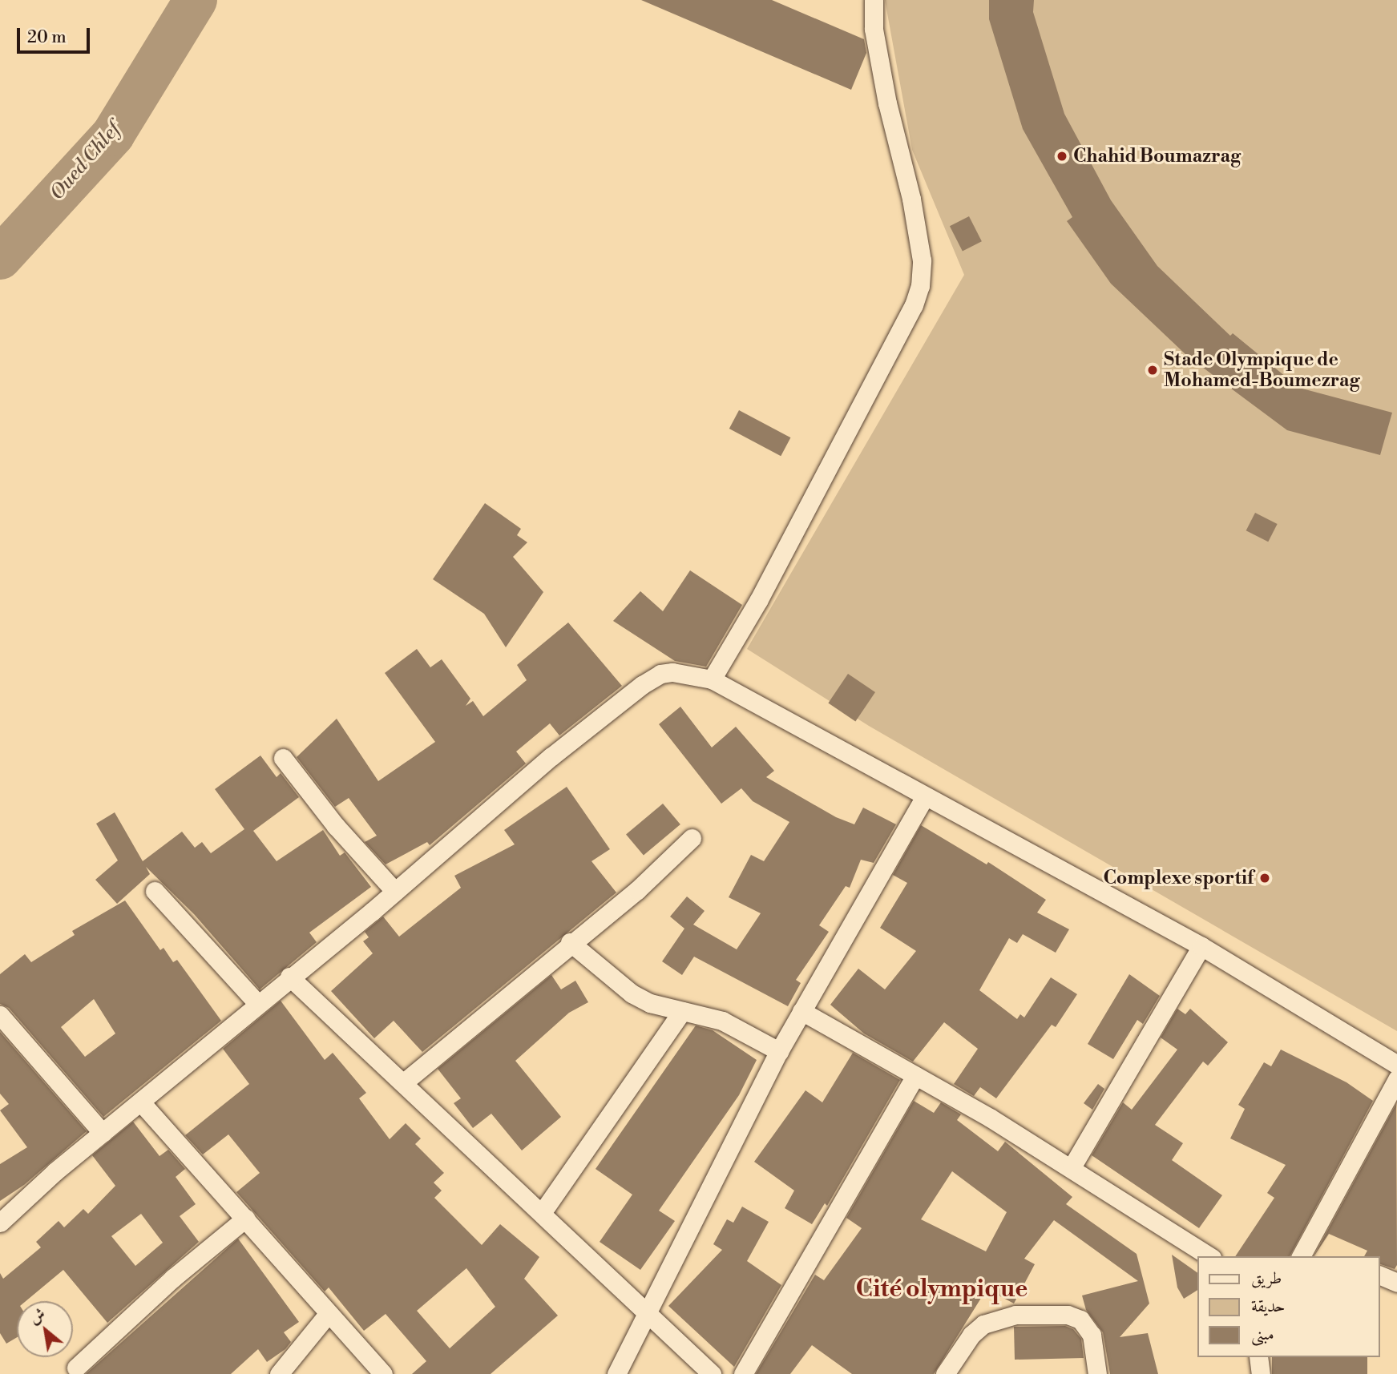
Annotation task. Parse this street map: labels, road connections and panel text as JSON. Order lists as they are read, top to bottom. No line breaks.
{"districts":["Cité olympique"],"water":["Oued Chlef"],"places":["Chahid Boumazrag","Stade Olympique de Mohamed-Boumezrag","Complexe sportif"],"legend":["طريق","حديقة","مبنى"],"scale_bar":"20 m","north":"top left"}
